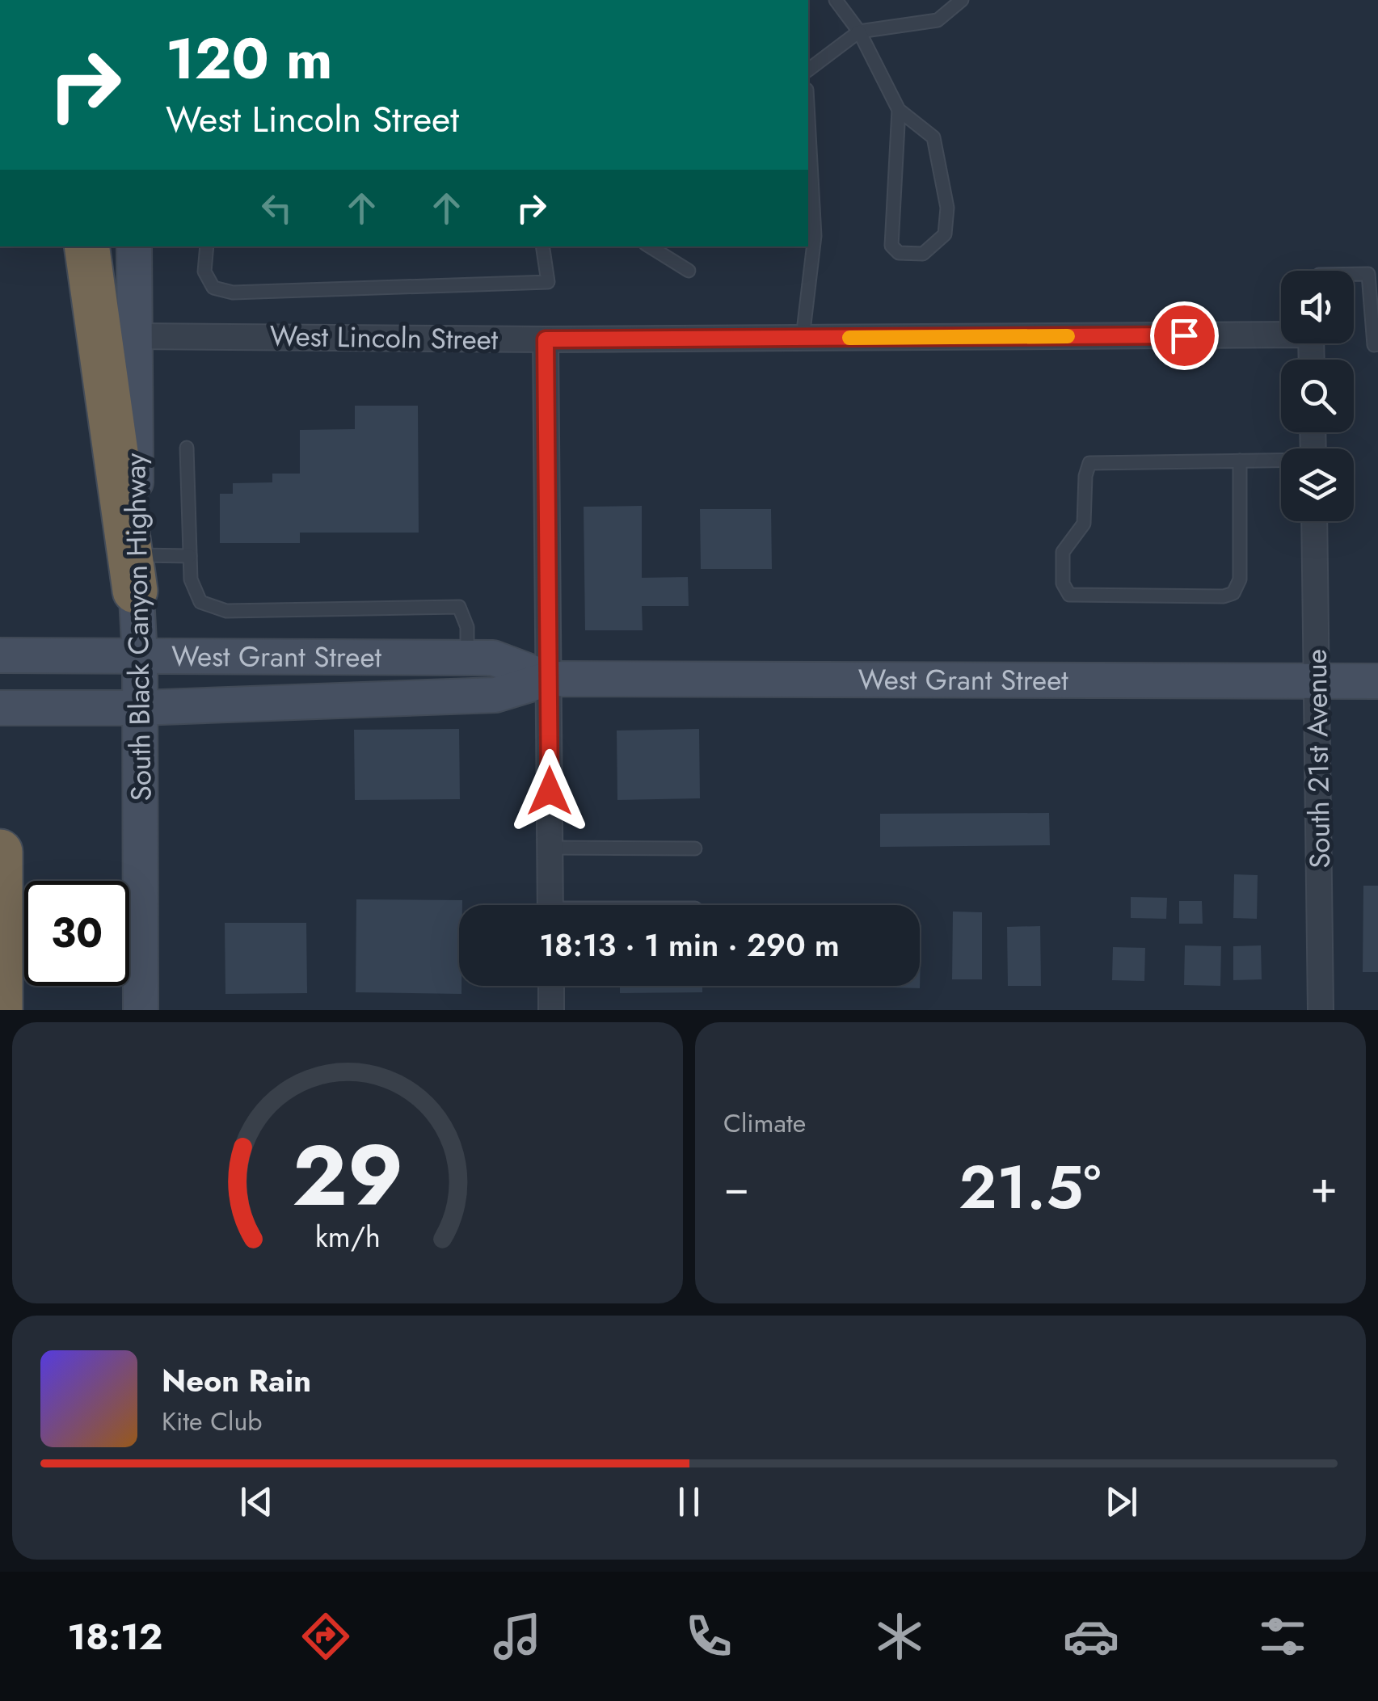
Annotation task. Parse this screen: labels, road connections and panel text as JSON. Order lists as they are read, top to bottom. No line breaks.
{"streets":{"main road":["South Black Canyon Highway","West Grant Street"],"street":["West Lincoln Street","South 21st Avenue"]},"crossings":[["West Lincoln Street","South Black Canyon Highway"],["South Black Canyon Highway","West Grant Street"],["West Grant Street","South 21st Avenue"]],"page":{"turn":["120 m","West Lincoln Street"],"limit":"30","trip":"18:13 · 1 min · 290 m","tile":"Climate","heat":["−","21.5°","+"],"song":["Neon Rain","Kite Club"],"tabs":"18:12","gauge":["29","km/h"]}}
